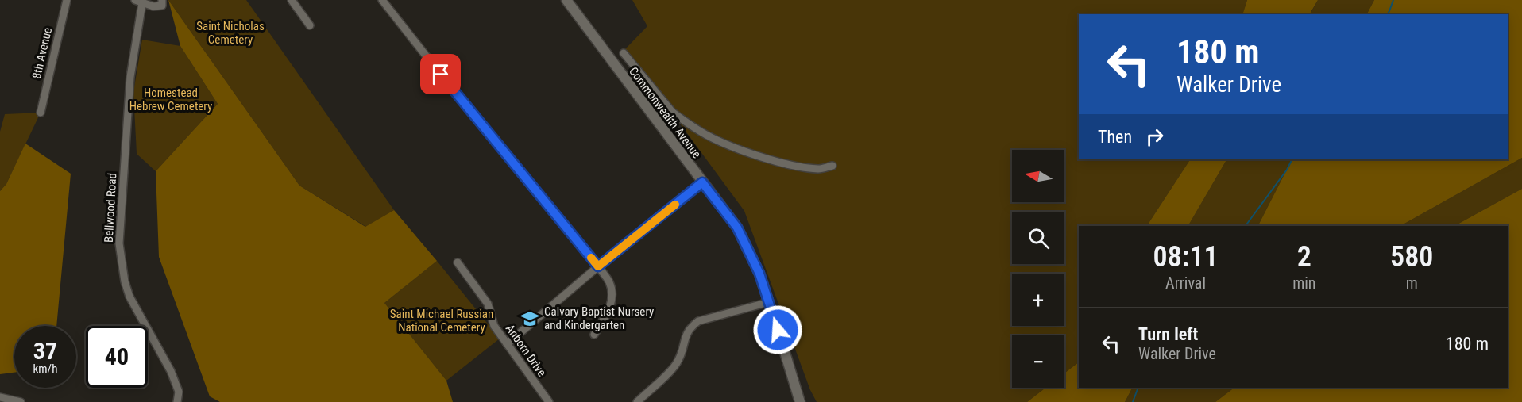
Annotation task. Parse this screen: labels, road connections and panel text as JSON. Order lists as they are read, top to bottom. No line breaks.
{"streets":{"street":["8th Avenue","Commonwealth Avenue","Bellwood Road","Anborn Drive"]},"parks":["Saint Nicholas Cemetery","Homestead Hebrew Cemetery","Saint Michael Russian National Cemetery"],"places":{"school or university":["Calvary Baptist Nursery and Kindergarten"]},"north":"left","page":{"turn":["180 m","Walker Drive"],"then":"Then","map_buttons":["+","−"],"eta":["08:11","Arrival","2","min","580","m"],"list":[{"name":"Turn left","note":"Walker Drive","value":"180 m"}],"speed":"37 km/h","limit":"40"}}
